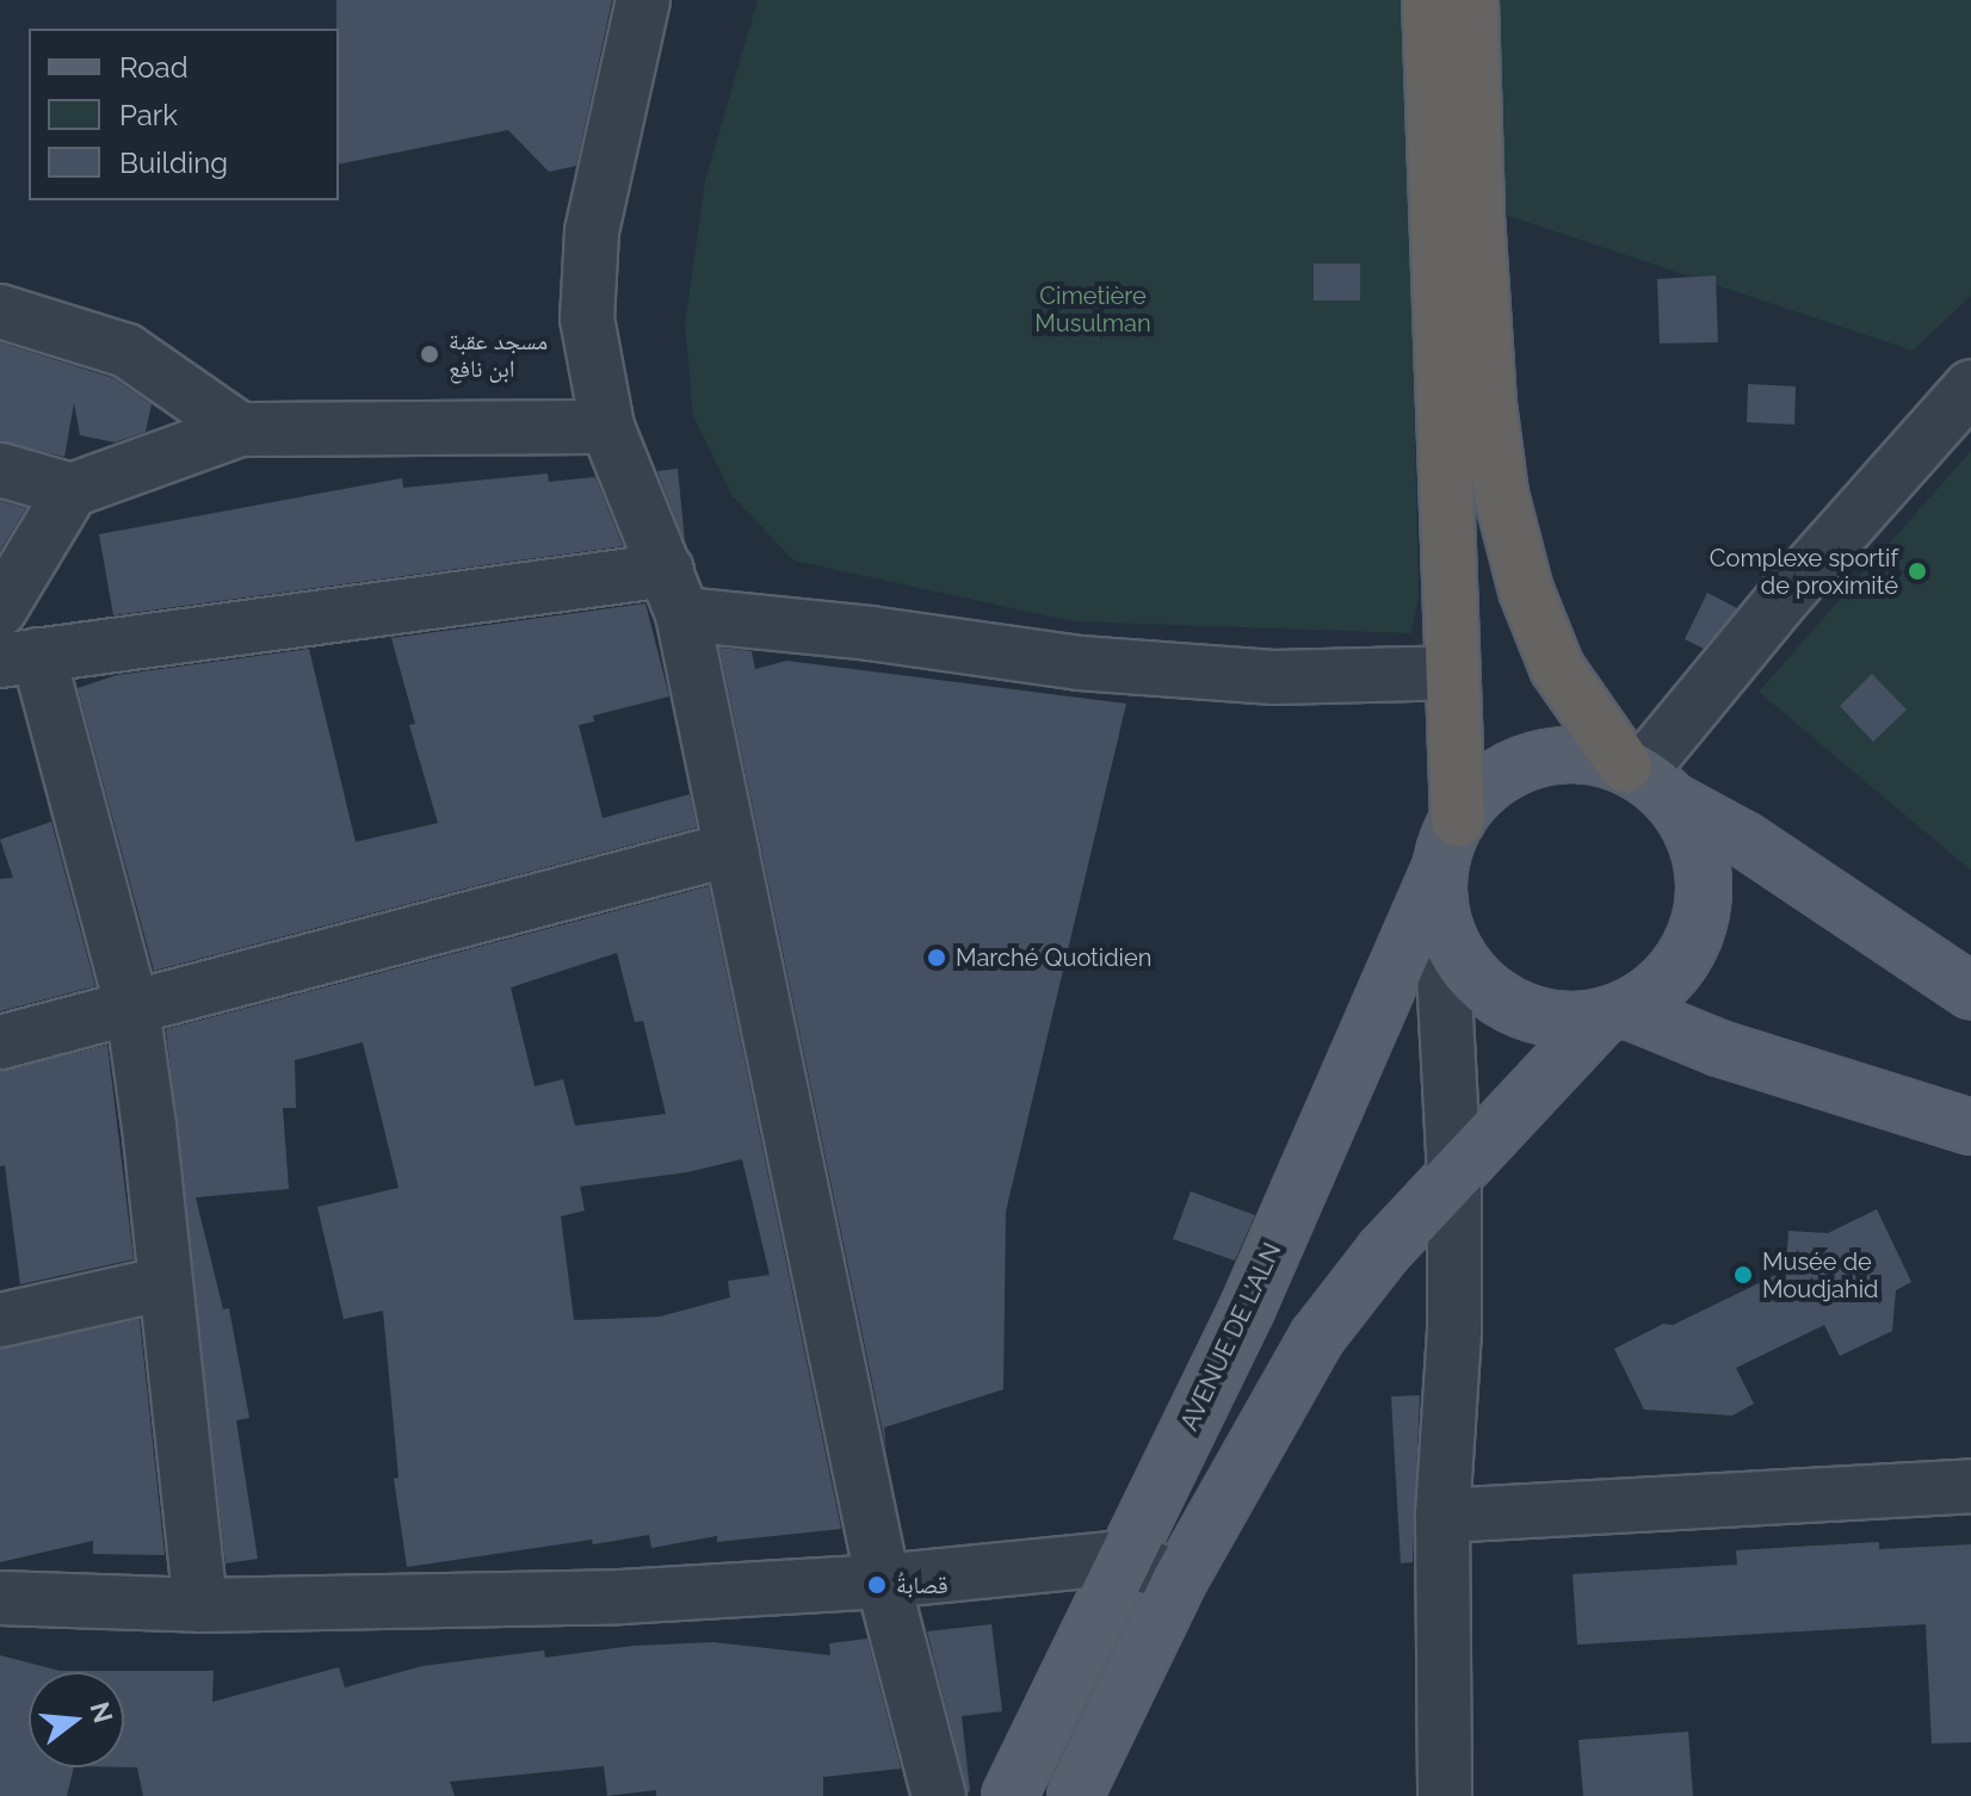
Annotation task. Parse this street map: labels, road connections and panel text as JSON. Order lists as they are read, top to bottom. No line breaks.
{"streets":{"main road":["AVENUE DE L'ALN"]},"parks":["Cimetière Musulman"],"places":["مسجد عقبة ابن نافع","Complexe sportif de proximité","Marché Quotidien","Musée de Moudjahid","قصابةُ"],"legend":["Road","Park","Building"],"north":"right"}
